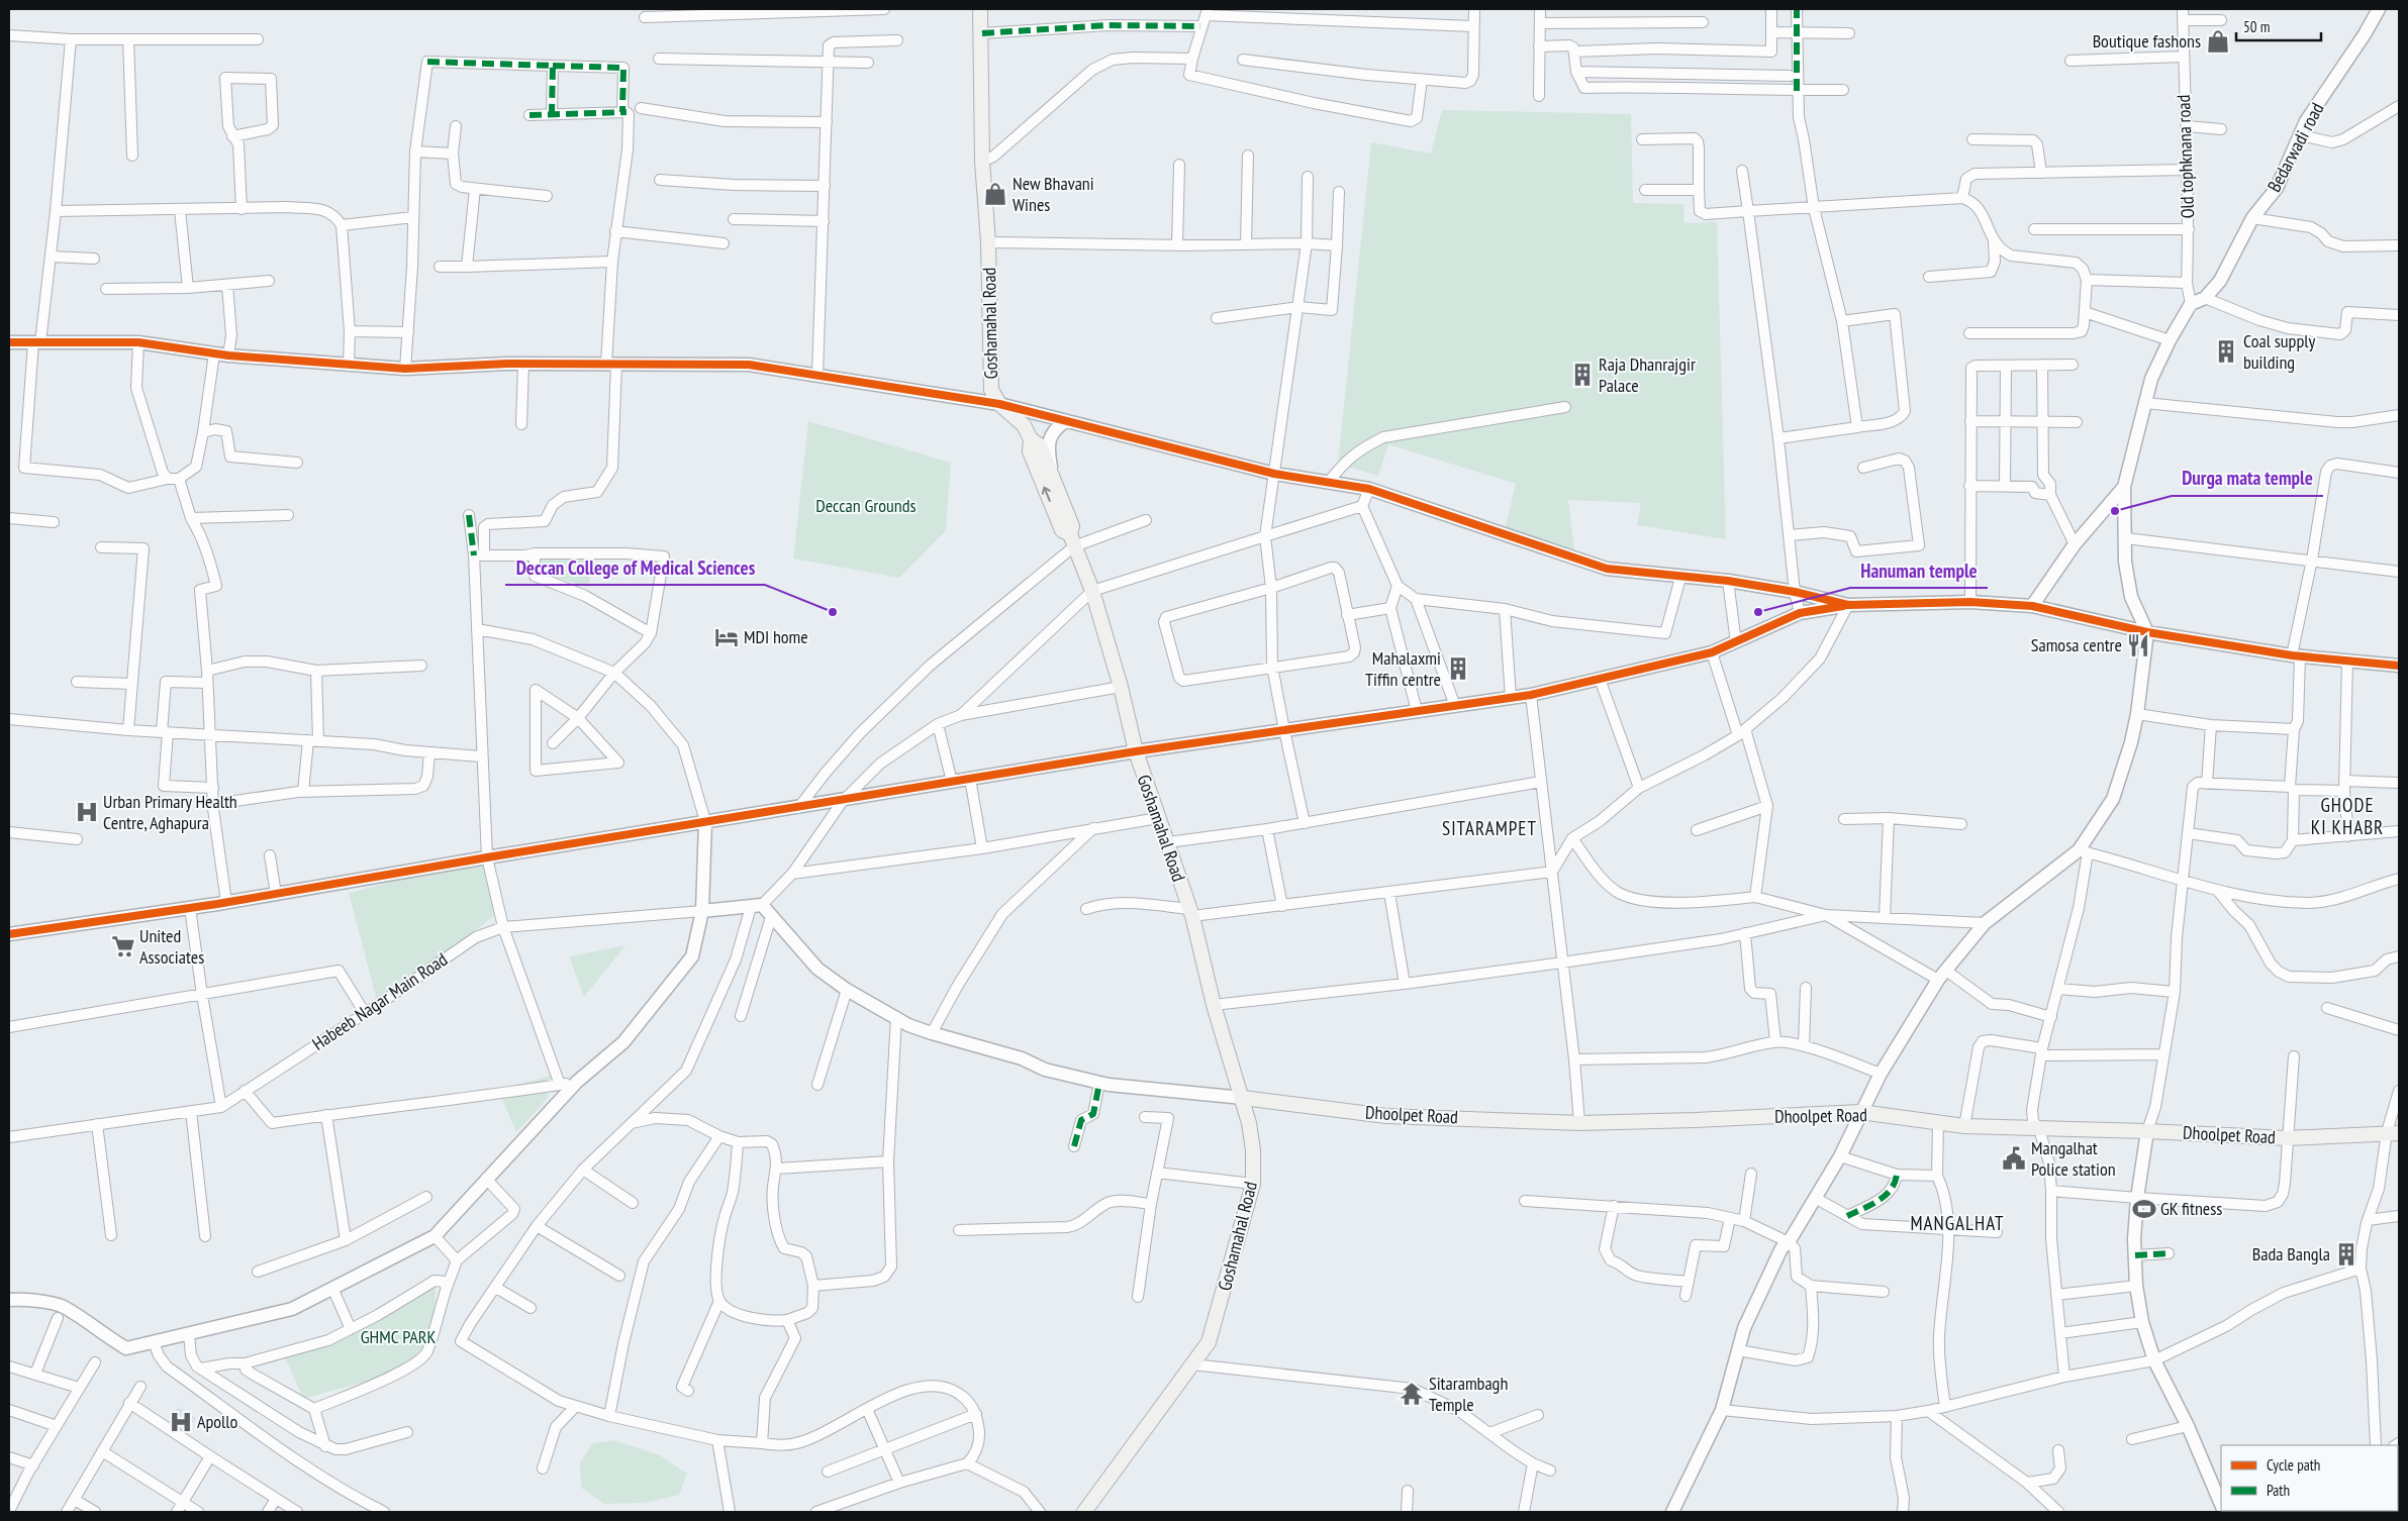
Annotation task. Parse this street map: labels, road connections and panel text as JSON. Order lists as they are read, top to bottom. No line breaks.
{"streets":{"main road":["Goshamahal Road","Dhoolpet Road"],"street":["Bedarwadi road","Old tophknana road","Habeeb Nagar Main Road"]},"crossings":[["Bedarwadi road","Old tophknana road"],["Goshamahal Road","Dhoolpet Road"]],"districts":["GHODE KI KHABR","SITARAMPET","MANGALHAT"],"parks":["Deccan Grounds","GHMC PARK"],"places":{"shop":["Boutique fashons","New Bhavani Wines"],"building":["Coal supply building","Raja Dhanrajgir Palace","Mahalaxmi Tiffin centre","Bada Bangla"],"other":["Durga mata temple","Deccan College of Medical Sciences","Hanuman temple"],"hotel":["MDI home"],"restaurant":["Samosa centre"],"hospital":["Urban Primary Health Centre, Aghapura","Apollo"],"supermarket":["United Associates"],"public building":["Mangalhat Police station"],"sports":["GK fitness"],"temple":["Sitarambagh Temple"]},"legend":["Cycle path","Path"],"scale_bar":"50 m"}
